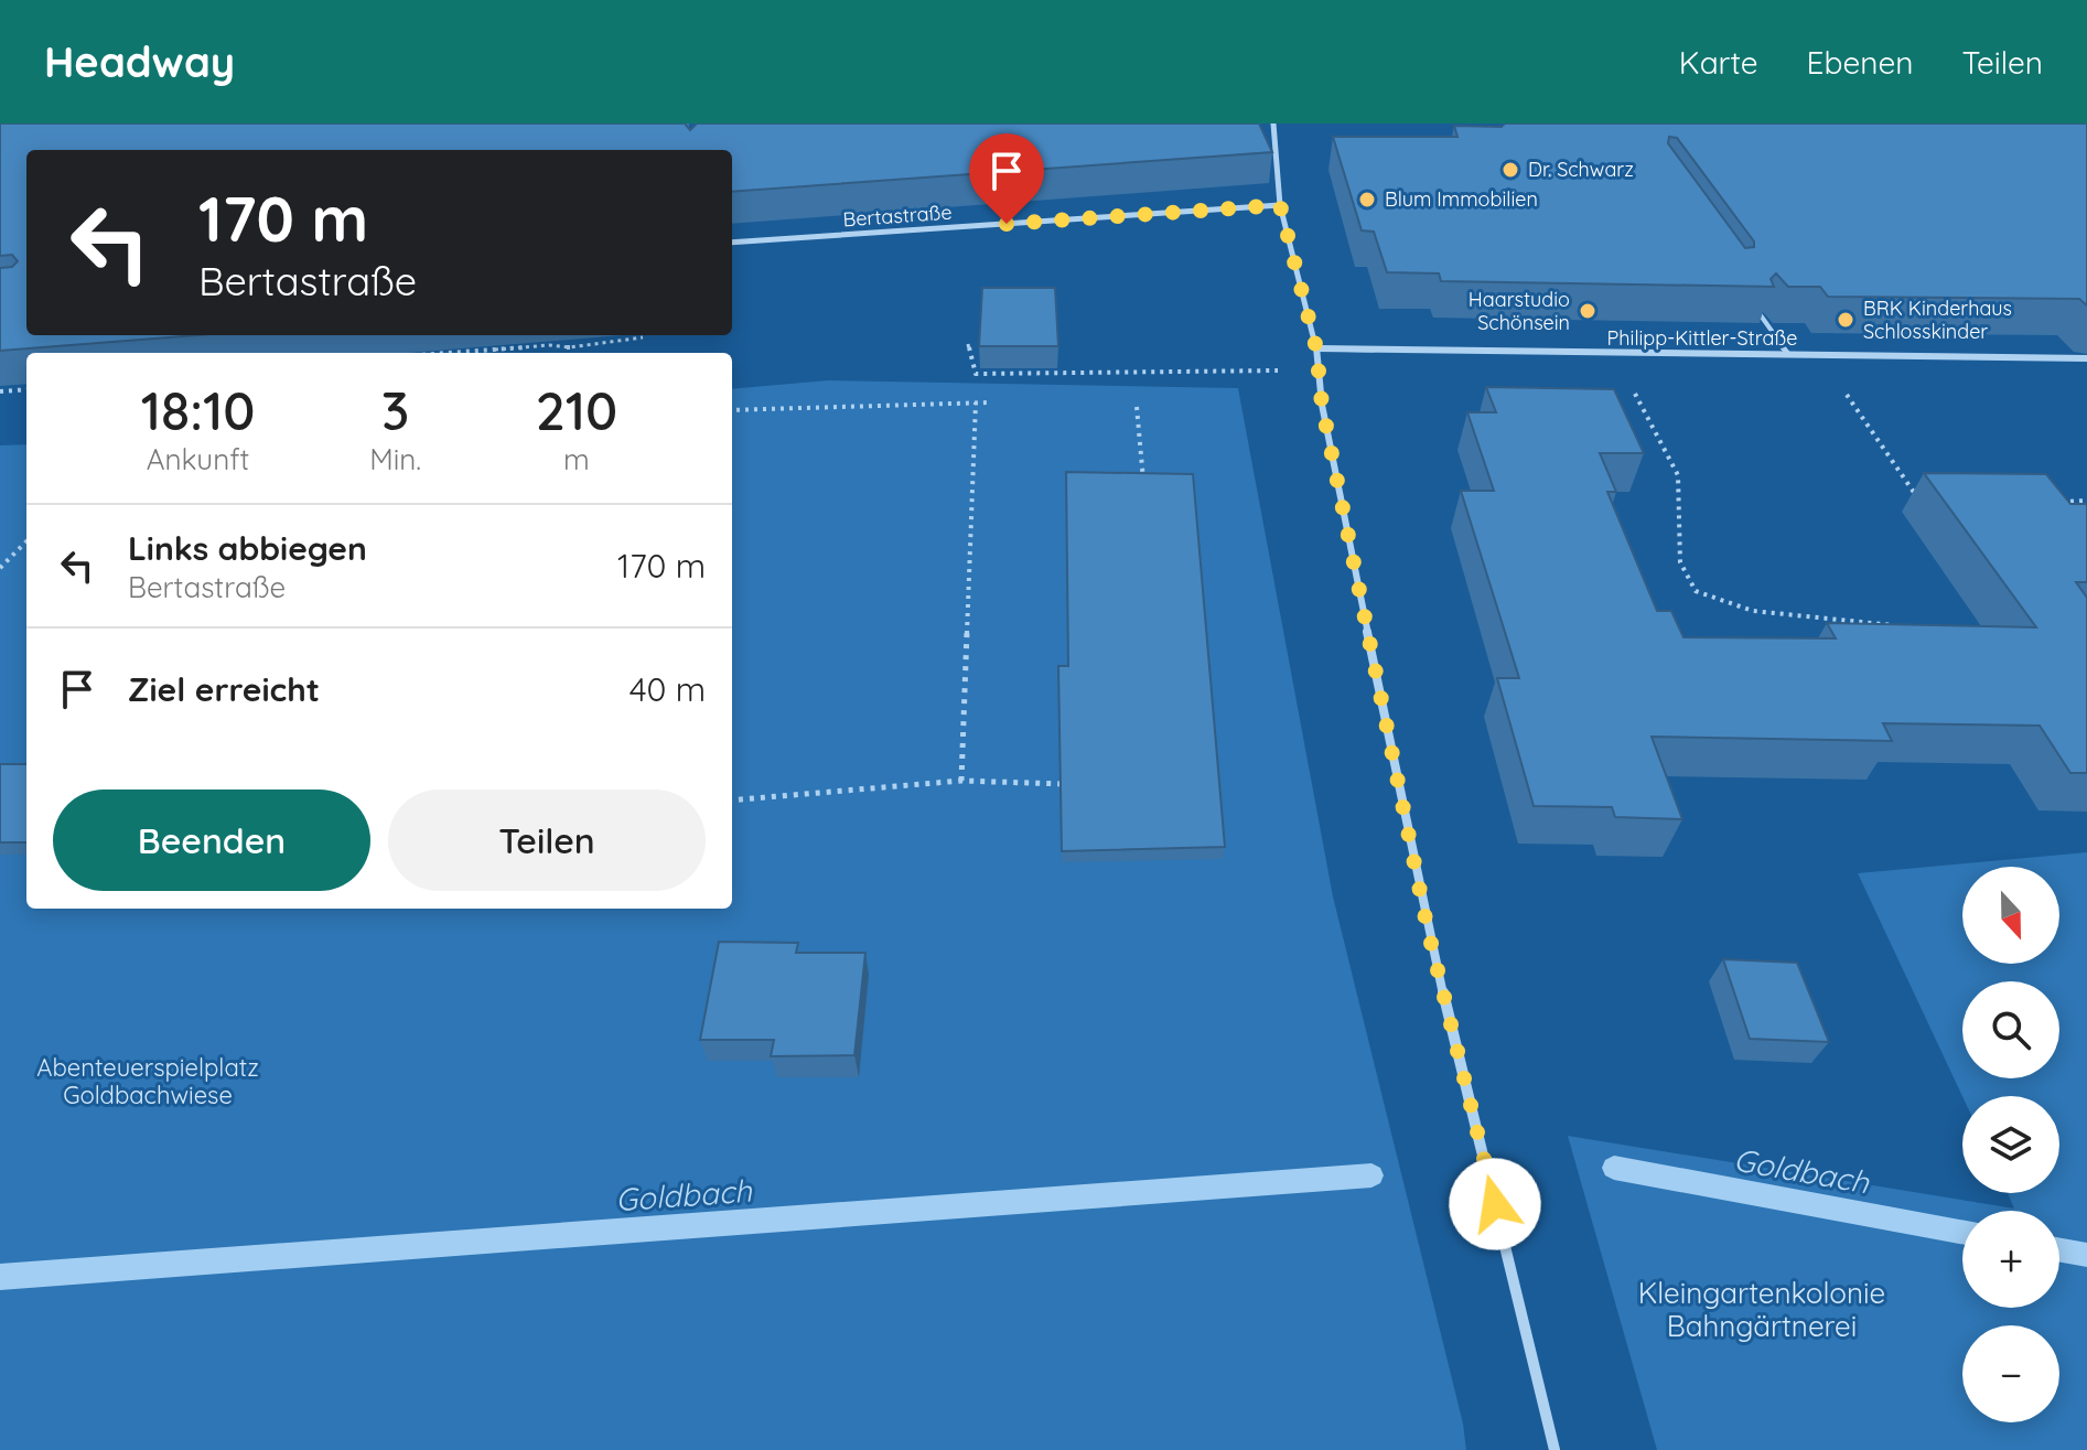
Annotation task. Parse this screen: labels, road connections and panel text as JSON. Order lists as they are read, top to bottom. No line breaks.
{"streets":{"street":["Bertastraße","Philipp-Kittler-Straße"]},"water":["Goldbach"],"parks":["Abenteuerspielplatz Goldbachwiese","Kleingartenkolonie Bahngärtnerei"],"places":["Dr. Schwarz","Blum Immobilien","Haarstudio Schönsein","BRK Kinderhaus Schlosskinder"],"north":"bottom","page":{"header":"Headway","nav":["Karte","Ebenen","Teilen"],"turn":["170 m","Bertastraße"],"eta":["18:10","Ankunft","3","Min.","210","m"],"list":[{"name":"Links abbiegen","note":"Bertastraße","value":"170 m"},{"name":"Ziel erreicht","value":"40 m"}],"buttons":["Beenden","Teilen"],"map_buttons":["+","−"]}}
